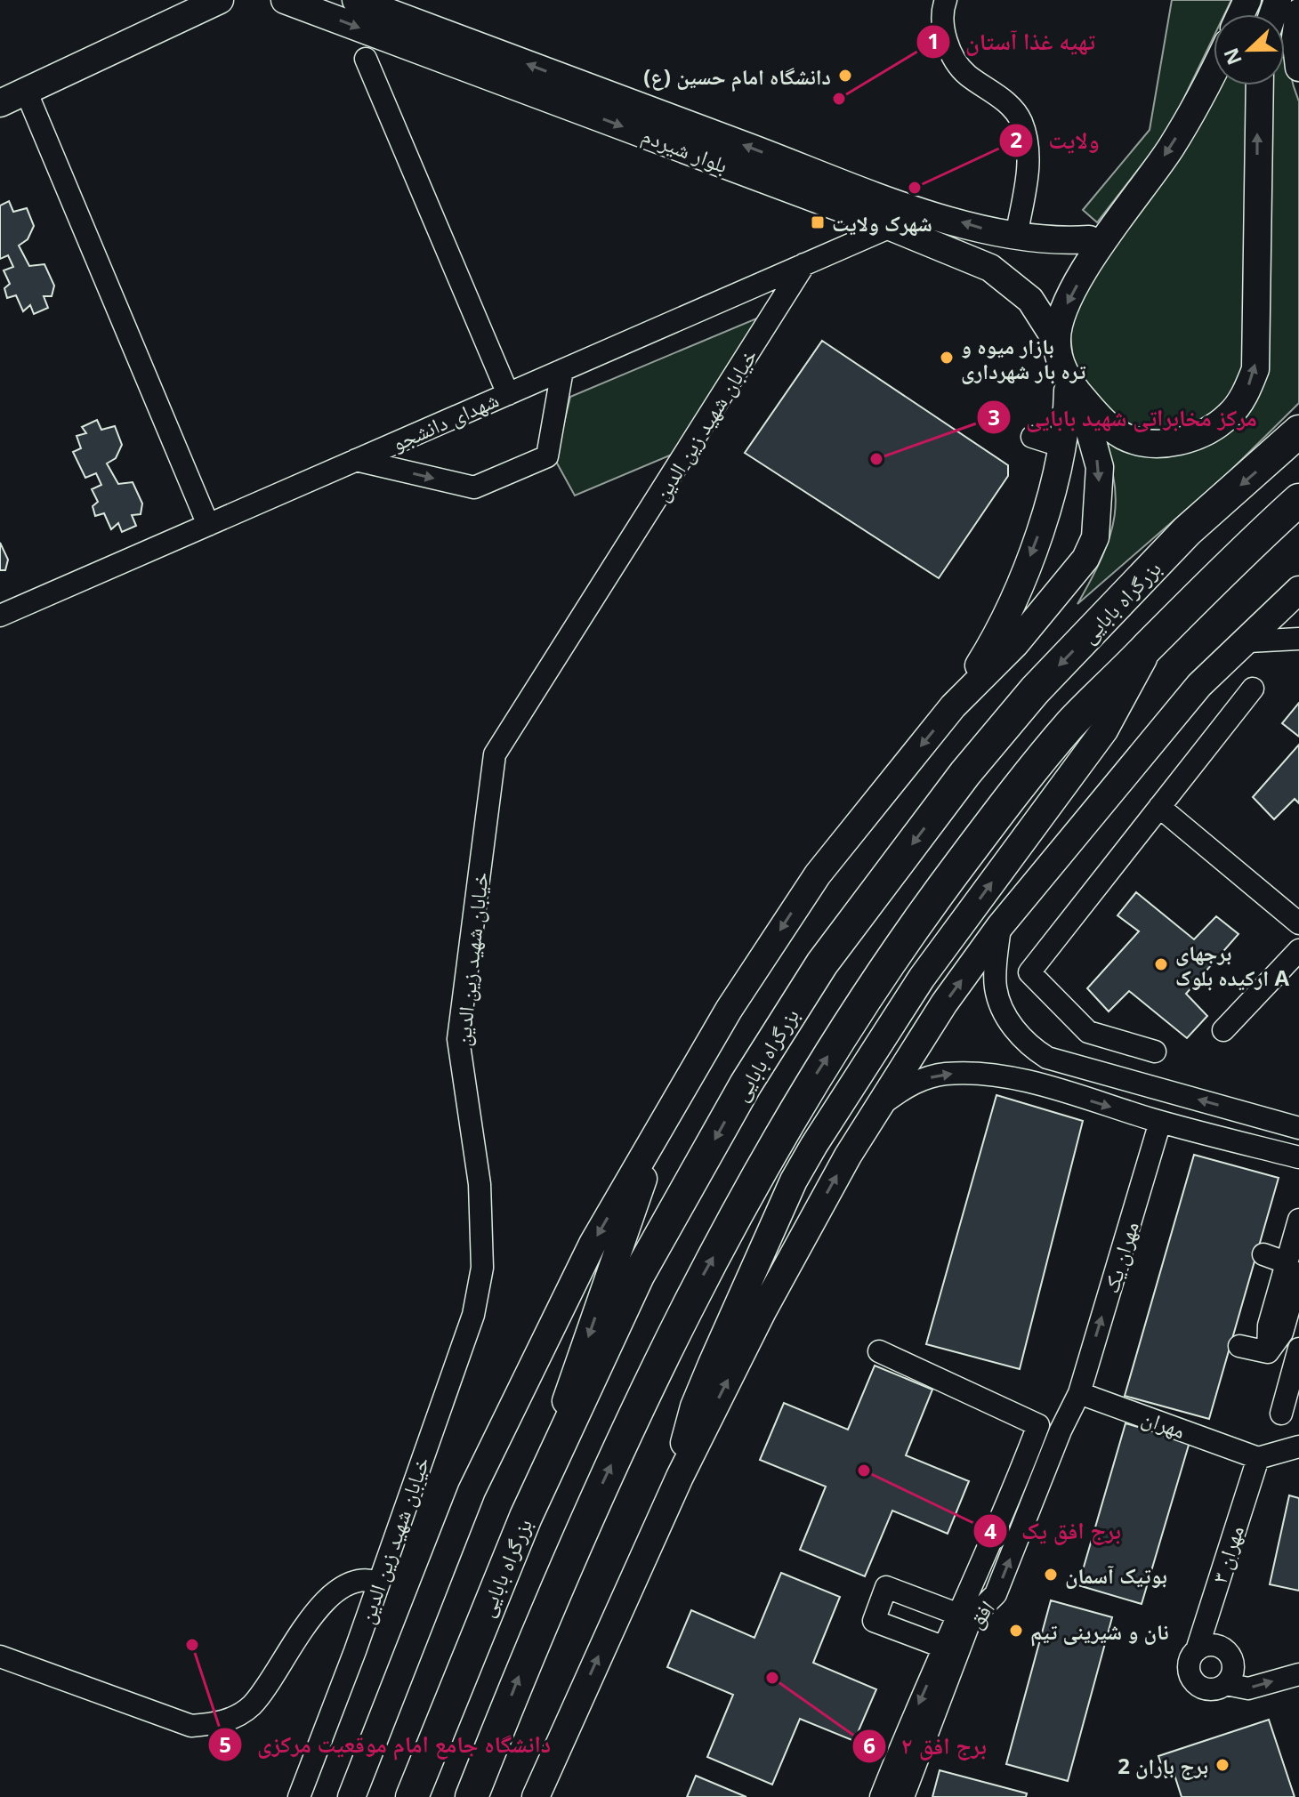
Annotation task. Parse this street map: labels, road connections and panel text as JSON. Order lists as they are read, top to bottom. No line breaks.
{"streets":{"highway":["بزرگراه بابایی"],"main road":["بلوار شیردم"],"street":["شهدای دانشجو","خیابان شهید زین الدین","مهران یک","مهران","مهران ۳","افق"]},"crossings":[["بلوار شیردم","شهدای دانشجو"],["شهدای دانشجو","خیابان شهید زین الدین"],["مهران یک","مهران"],["مهران یک","افق"],["مهران","مهران ۳"],["مهران","افق"]],"one_way":["مهران یک"],"places":{"other":["دانشگاه امام حسین (ع)","تهیه غذا آستان","ولایت","بازار میوه و تره بار شهرداری","مرکز مخابراتی شهید بابایی","برجهای ارکیده بلوک A","برج افق یک","بوتیک آسمان","نان و شیرینی تیم","دانشگاه جامع امام موقعیت مرکزی","برج افق ۲","برج باران 2"],"transit":["شهرک ولایت"]},"north":"left"}
